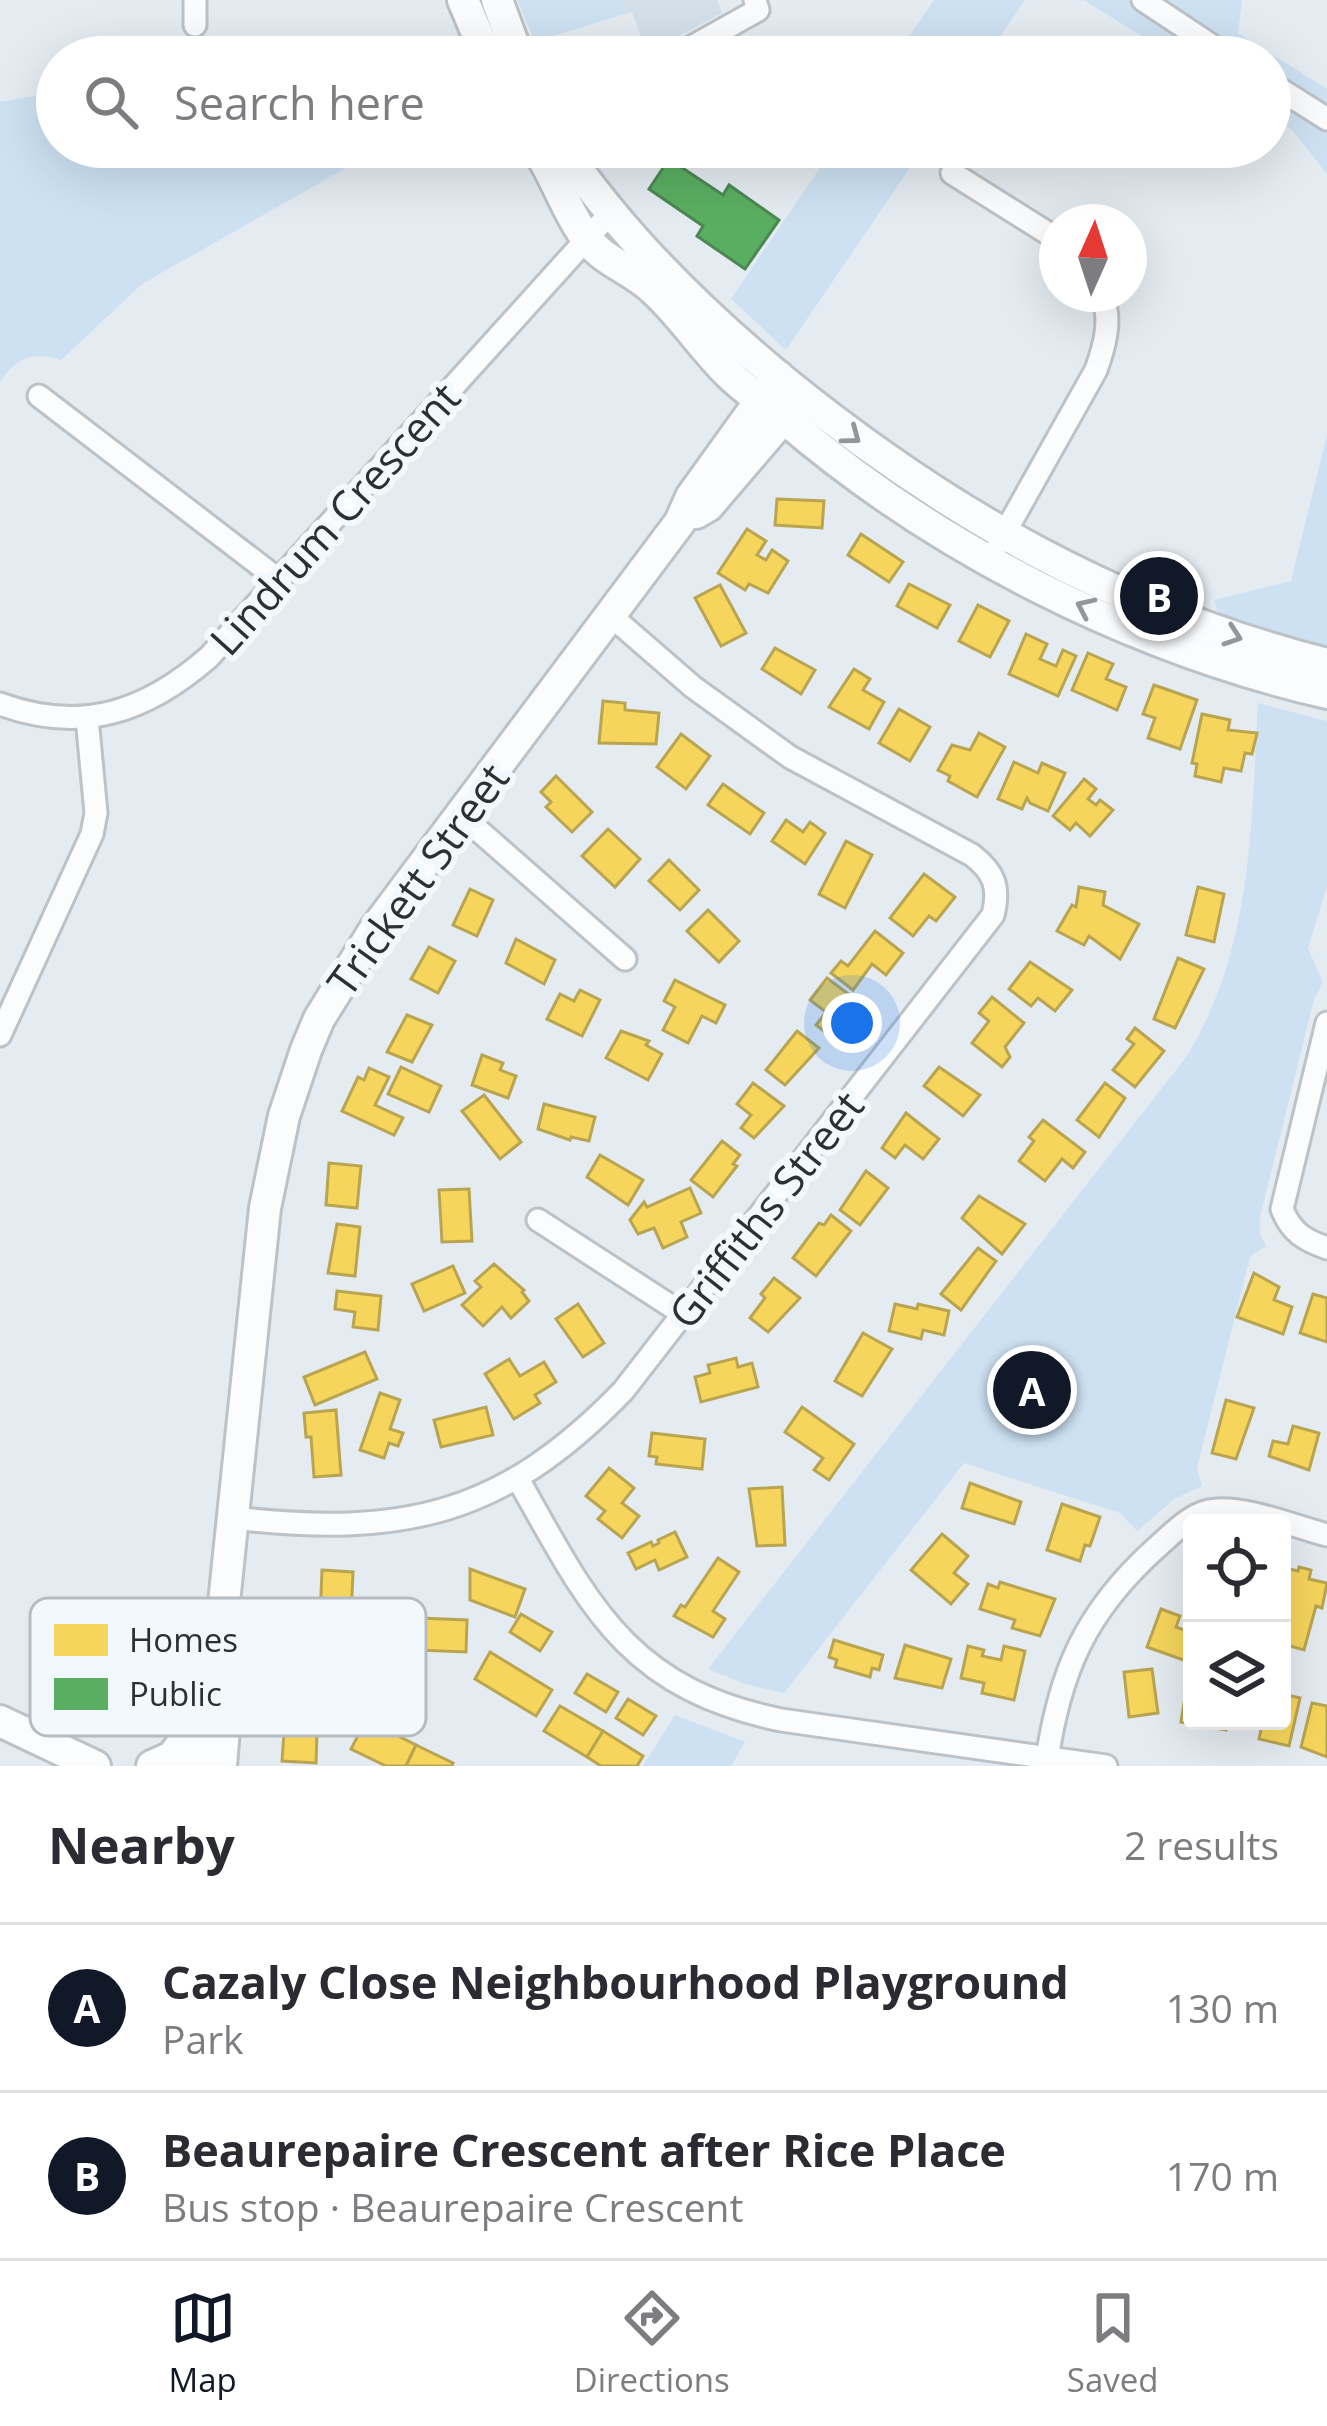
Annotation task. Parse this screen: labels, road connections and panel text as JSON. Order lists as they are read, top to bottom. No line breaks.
{"streets":{"street":["Lindrum Crescent","Trickett Street","Griffiths Street"]},"crossings":[["Trickett Street","Griffiths Street"]],"legend":["Homes","Public"],"north":"top","page":{"search":"Search here","pins":["B","A"],"heading":["Nearby","2 results"],"list":[{"mark":"A","name":"Cazaly Close Neighbourhood Playground","note":"Park","value":"130 m"},{"mark":"B","name":"Beaurepaire Crescent after Rice Place","note":"Bus stop · Beaurepaire Crescent","value":"170 m"}],"nav":["Map","Directions","Saved"]}}
